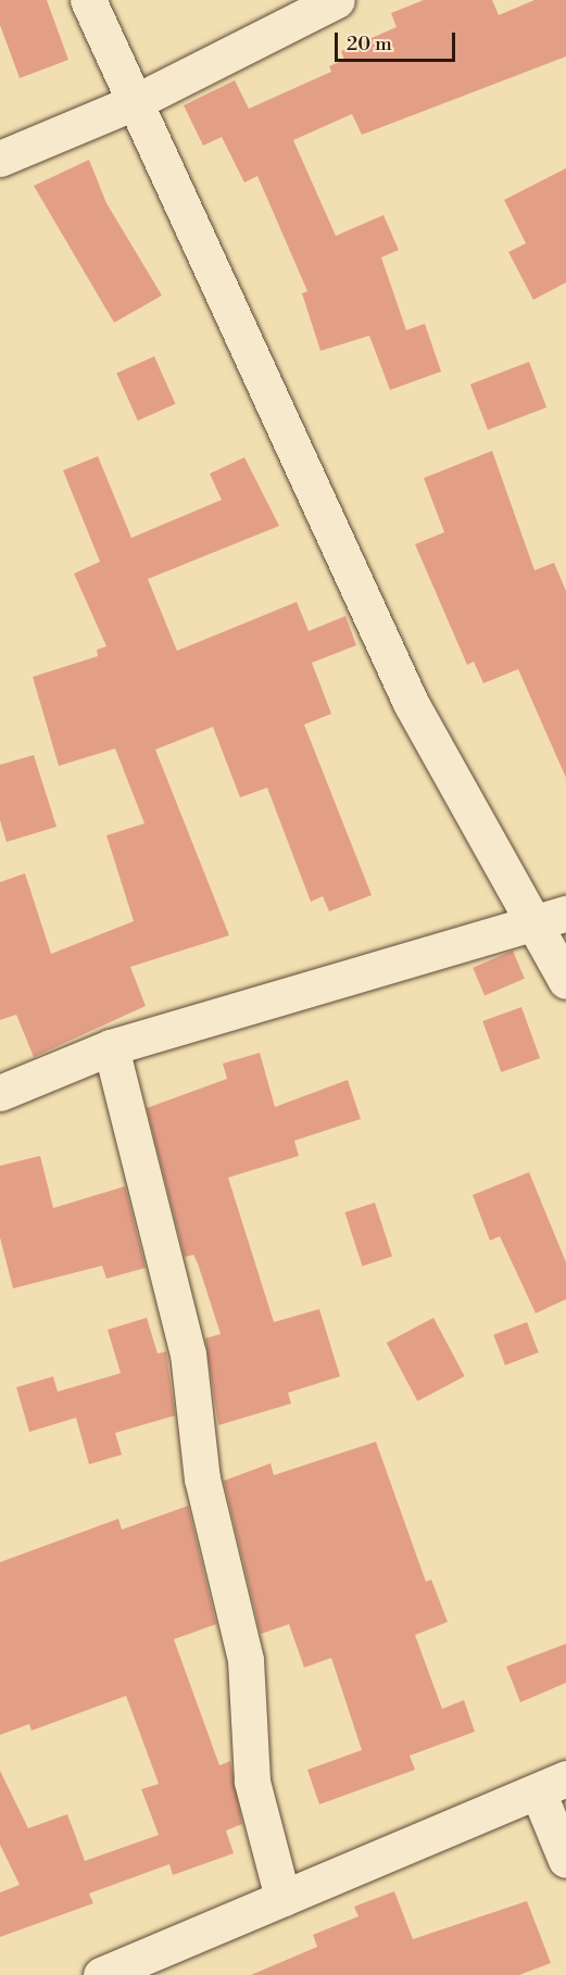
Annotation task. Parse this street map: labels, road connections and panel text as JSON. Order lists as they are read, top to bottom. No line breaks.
{"scale_bar":"20 m"}
